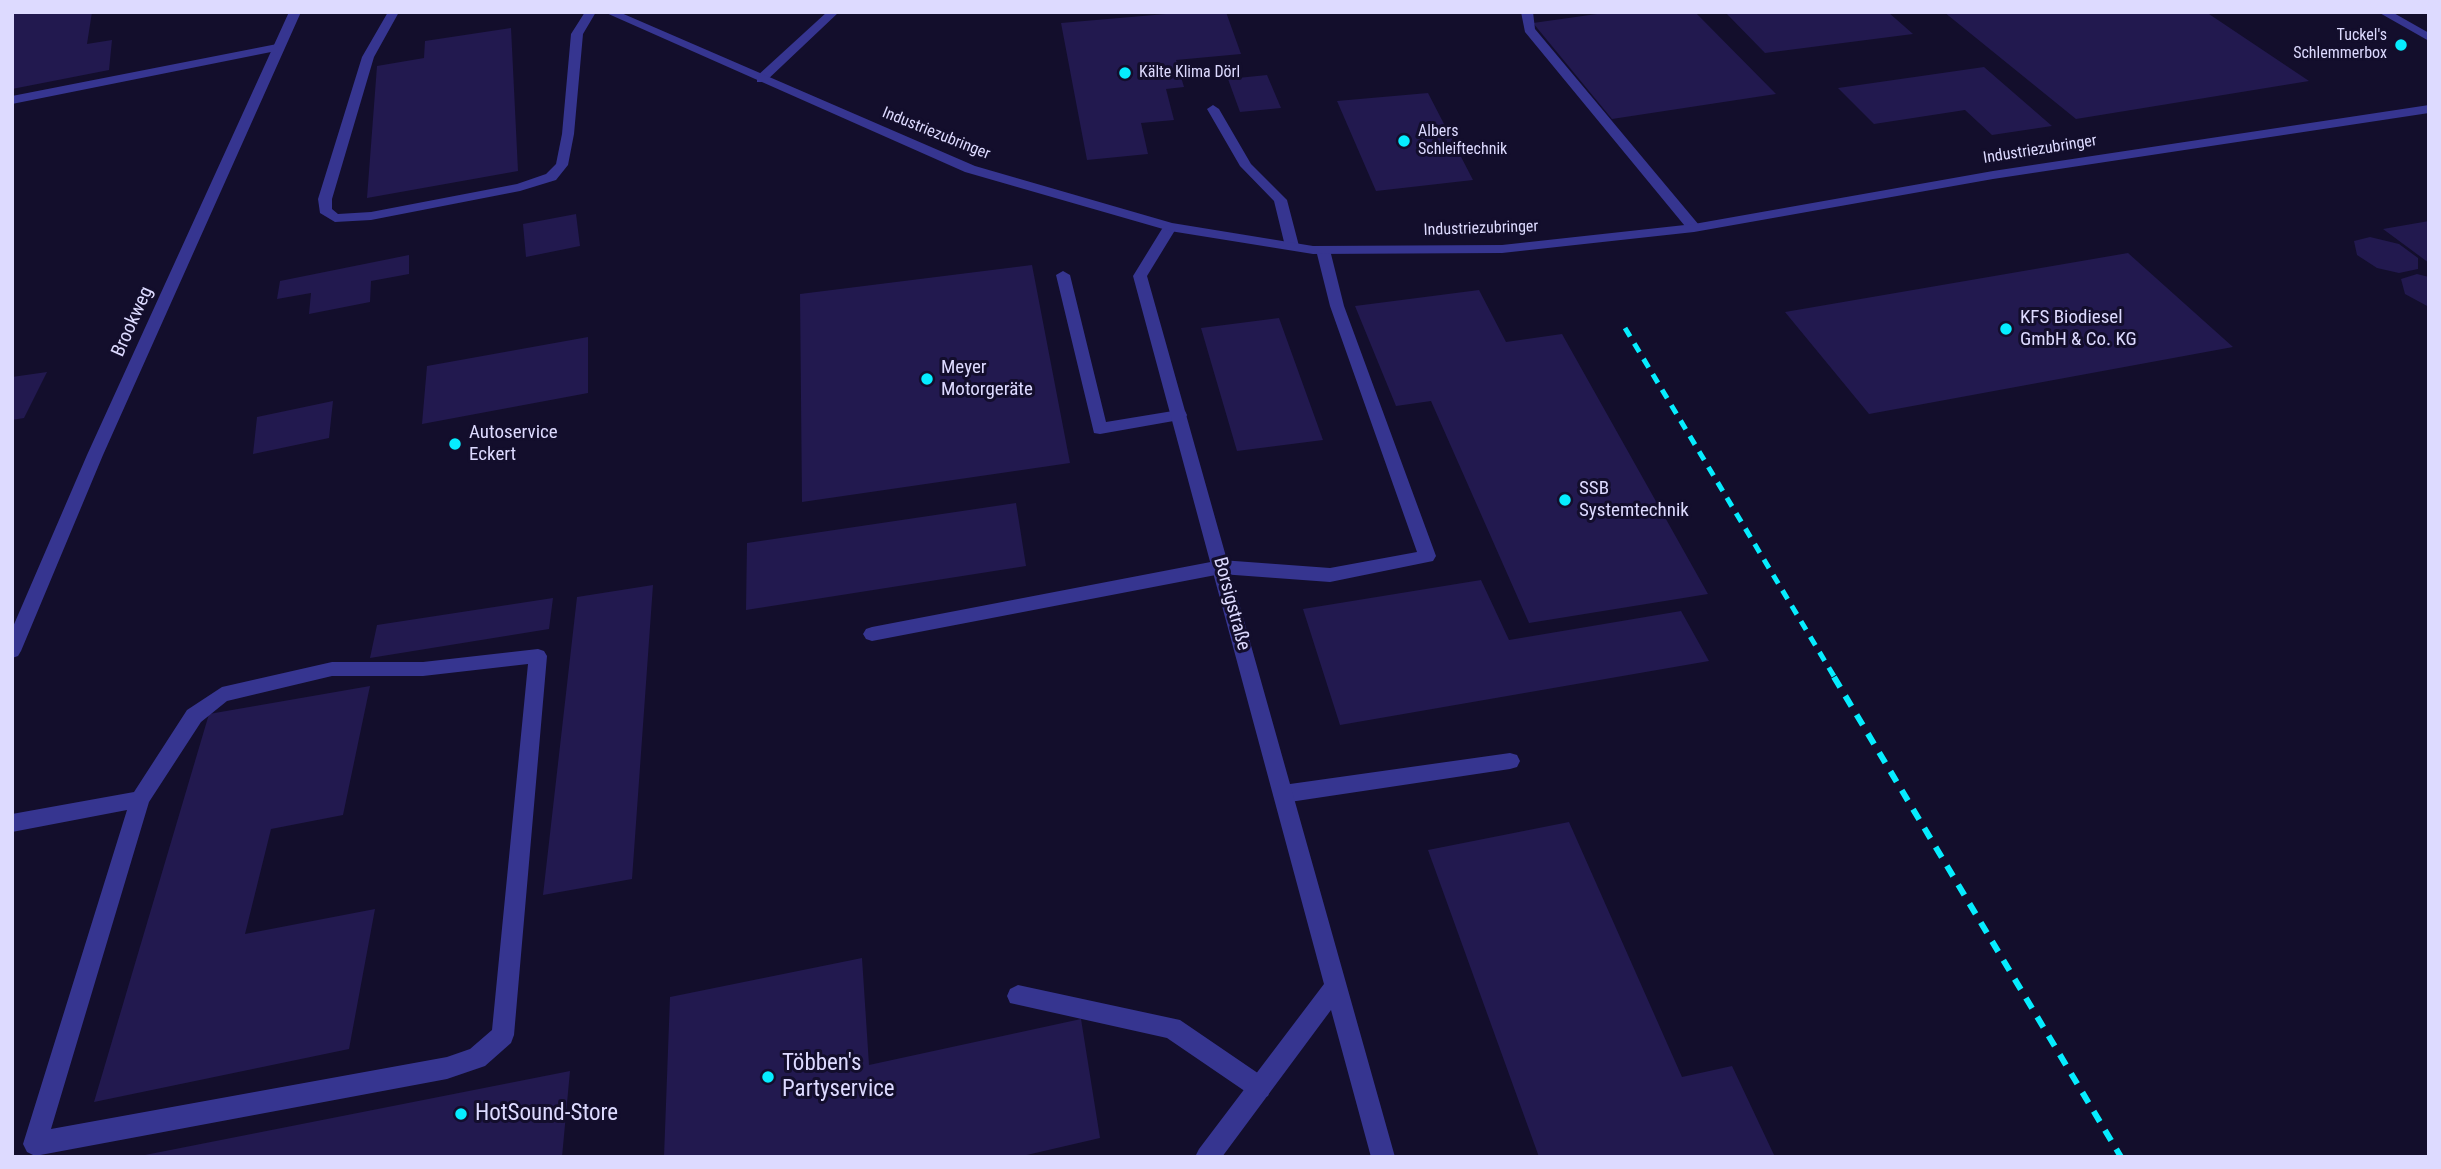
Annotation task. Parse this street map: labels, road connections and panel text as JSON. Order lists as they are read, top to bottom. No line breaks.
{"streets":{"street":["Industriezubringer","Brookweg","Borsigstraße"]},"crossings":[["Industriezubringer","Borsigstraße"]],"places":["Tuckel's Schlemmerbox","Kälte Klima Dörl","Albers Schleiftechnik","KFS Biodiesel GmbH & Co. KG","Meyer Motorgeräte","Autoservice Eckert","SSB Systemtechnik","Többen's Partyservice","HotSound-Store"]}
